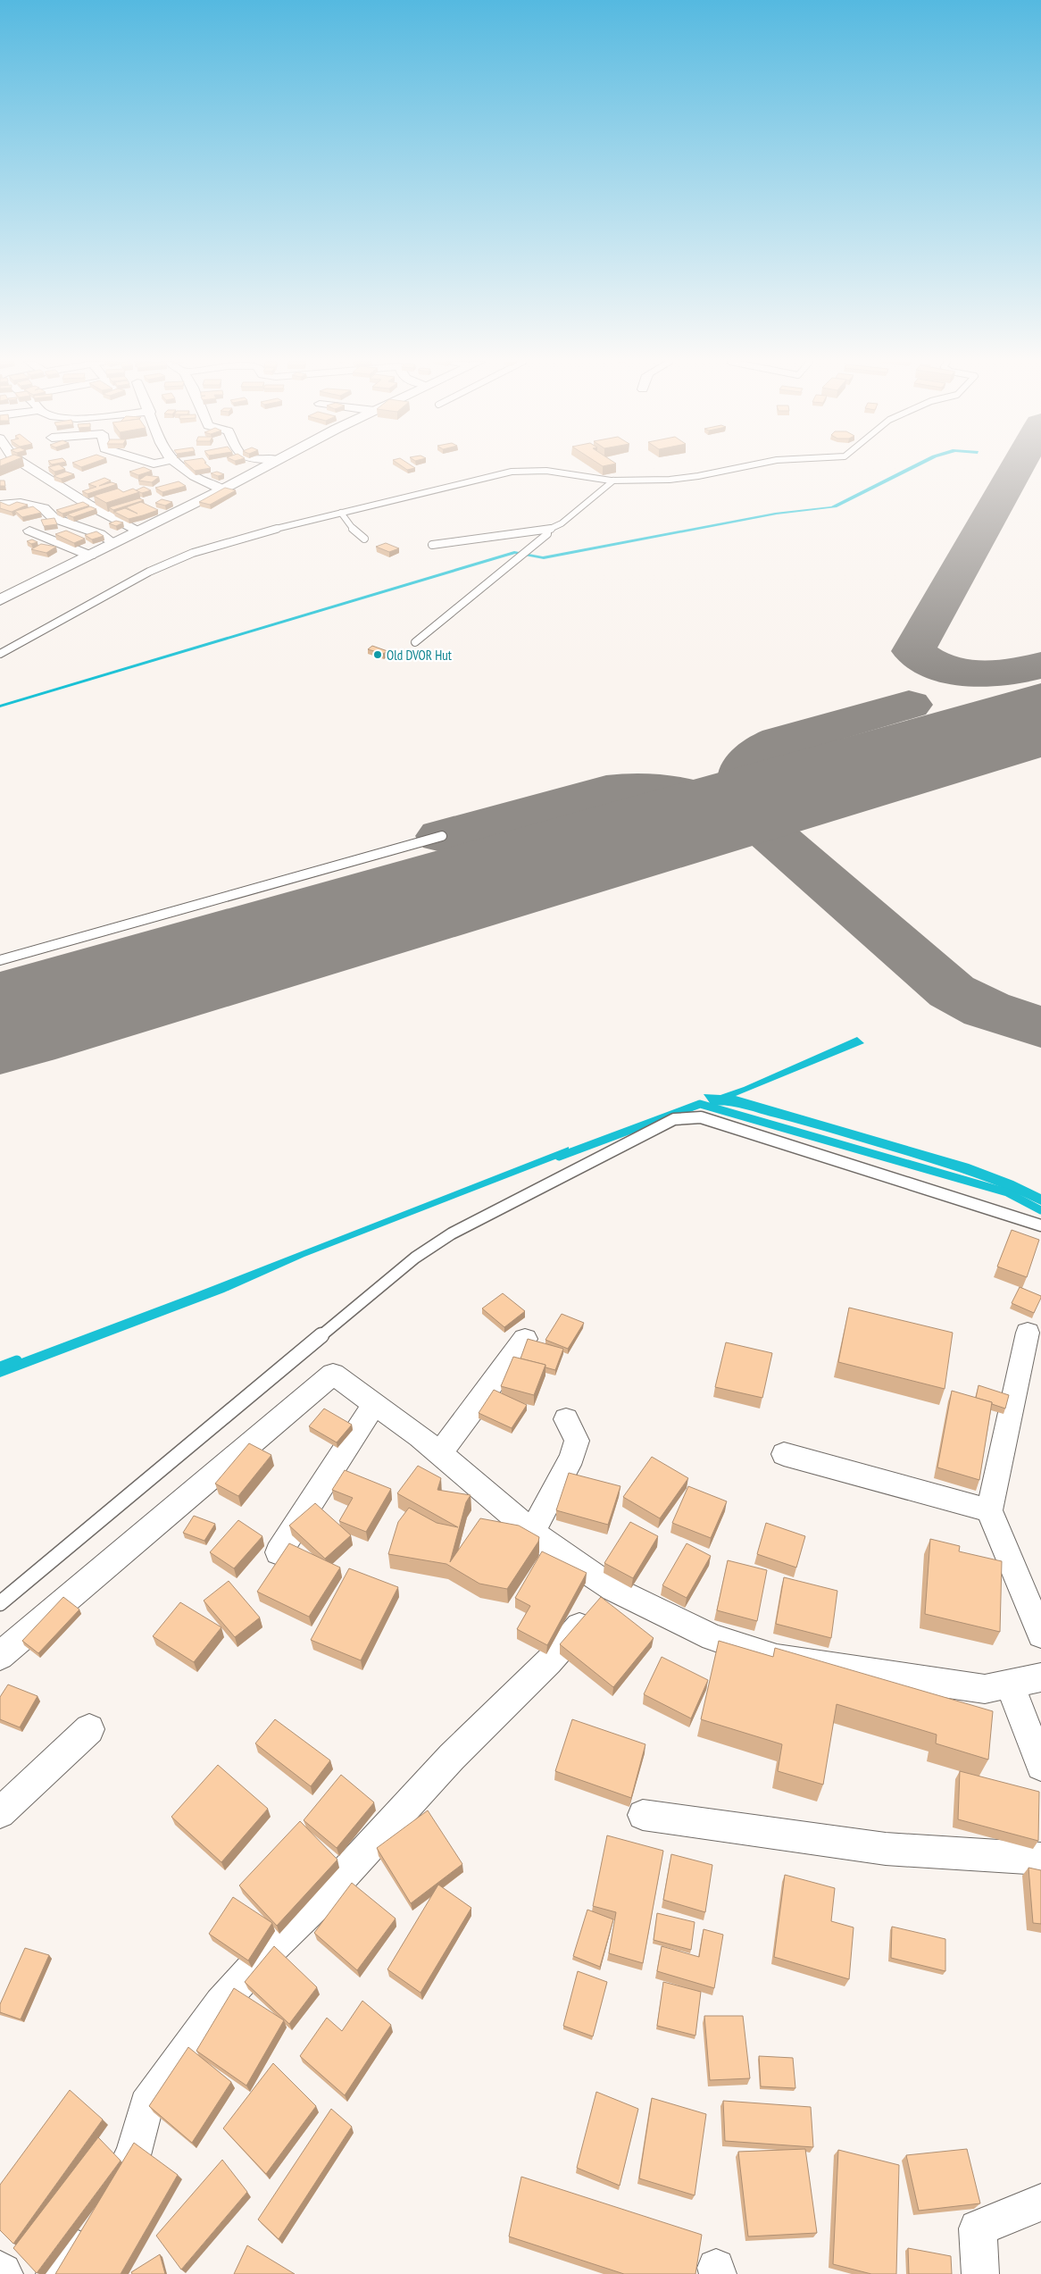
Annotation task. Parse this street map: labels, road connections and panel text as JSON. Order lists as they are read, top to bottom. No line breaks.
{"places":["Old DVOR Hut"]}
